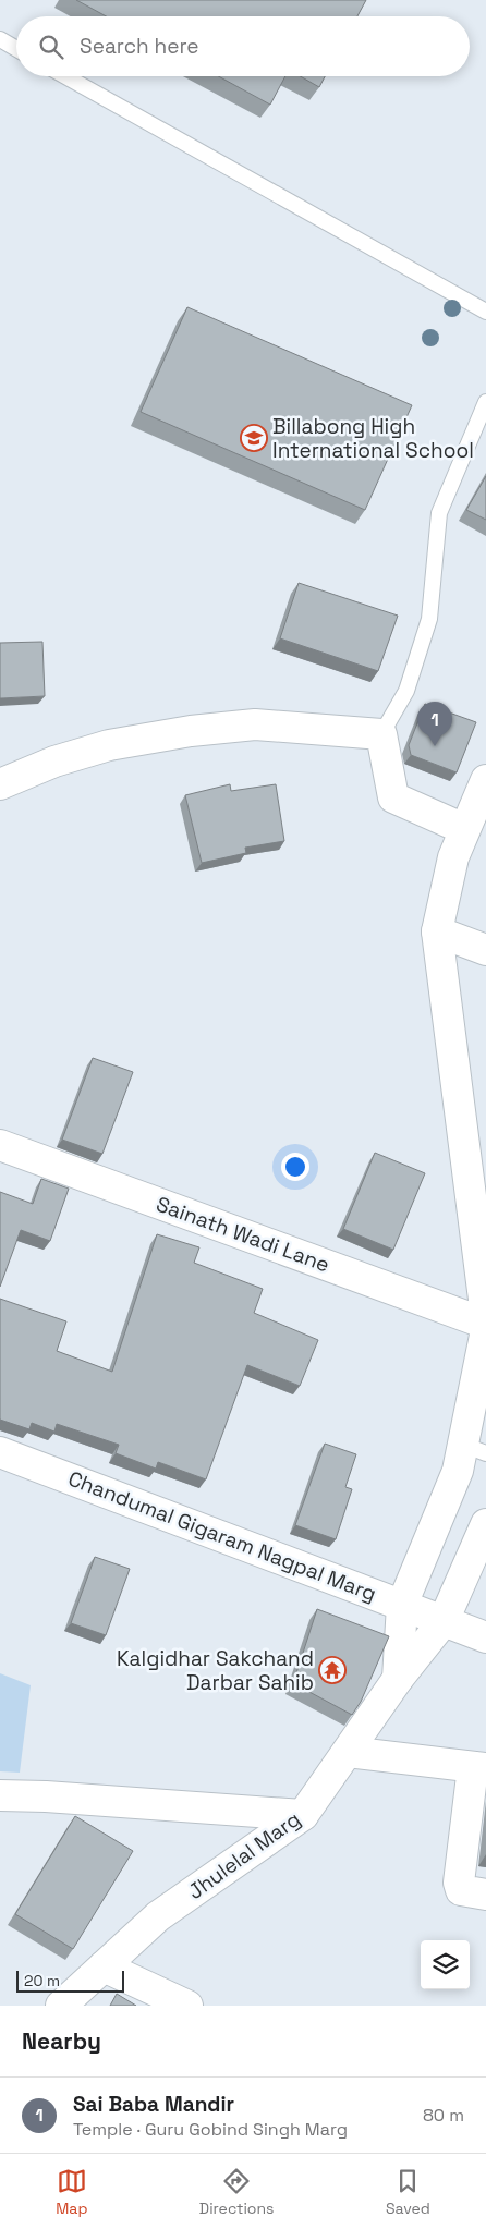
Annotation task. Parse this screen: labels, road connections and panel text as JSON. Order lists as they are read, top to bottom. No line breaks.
{"streets":{"street":["Sainath Wadi Lane","Chandumal Gigaram Nagpal Marg","Jhulelal Marg"]},"crossings":[["Chandumal Gigaram Nagpal Marg","Jhulelal Marg"]],"places":{"school or university":["Billabong High International School"],"temple":["Kalgidhar Sakchand Darbar Sahib"]},"scale_bar":"20 m","page":{"search":"Search here","pins":"1","scale":"20 m","heading":"Nearby","list":[{"mark":"1","name":"Sai Baba Mandir","note":"Temple · Guru Gobind Singh Marg","value":"80 m"}],"nav":["Map","Directions","Saved"]}}
